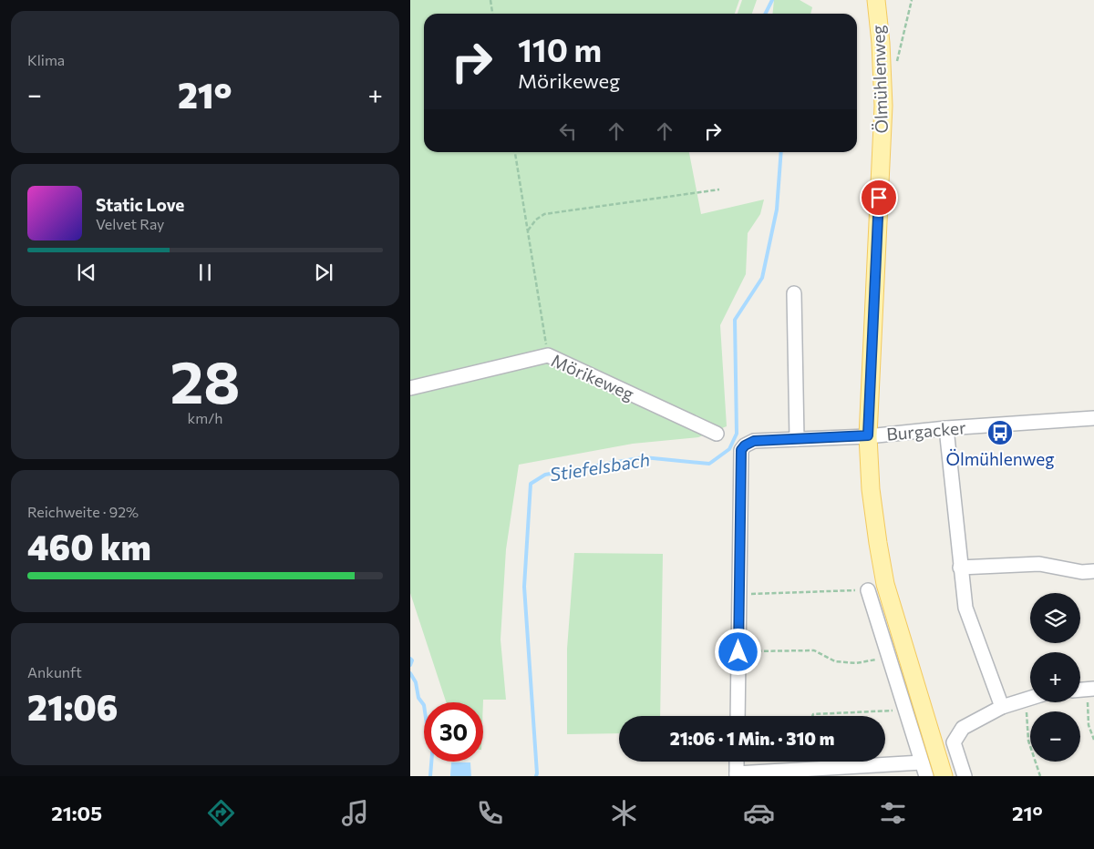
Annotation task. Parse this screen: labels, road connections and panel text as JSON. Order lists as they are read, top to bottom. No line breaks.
{"streets":{"main road":["Ölmühlenweg"],"street":["Mörikeweg","Burgacker"]},"crossings":[["Ölmühlenweg","Burgacker"]],"water":["Stiefelsbach"],"places":{"bus stop":["Ölmühlenweg"]},"page":{"tile":["Klima",["28","km/h"],["Reichweite · 92%","460 km"],["Ankunft","21:06"]],"turn":["110 m","Mörikeweg"],"heat":["−","21°","+"],"song":["Static Love","Velvet Ray"],"map_buttons":["+","−"],"limit":"30","trip":"21:06 · 1 Min. · 310 m","tabs":["21:05","21°"]}}
